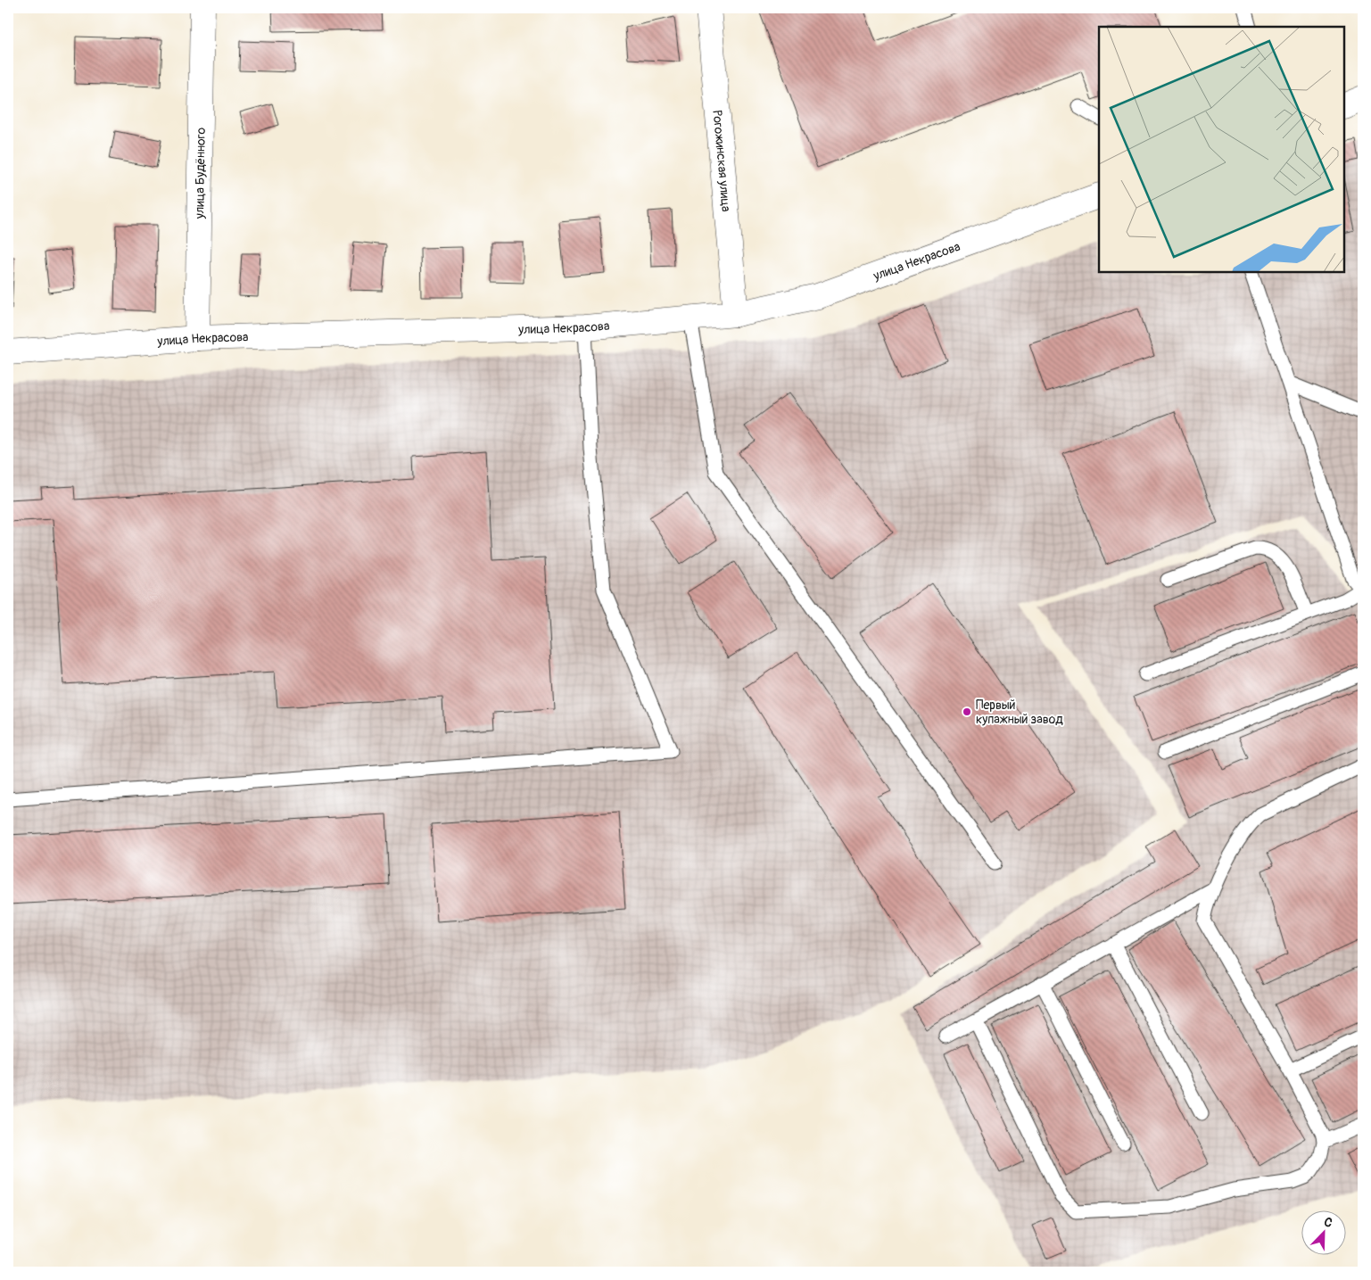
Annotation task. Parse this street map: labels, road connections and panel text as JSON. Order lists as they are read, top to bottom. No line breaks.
{"streets":{"street":["Рогожинская улица","улица Будённого","улица Некрасова"]},"crossings":[["Рогожинская улица","улица Некрасова"],["улица Будённого","улица Некрасова"]],"places":["Первый купажный завод"],"north":"top right"}
